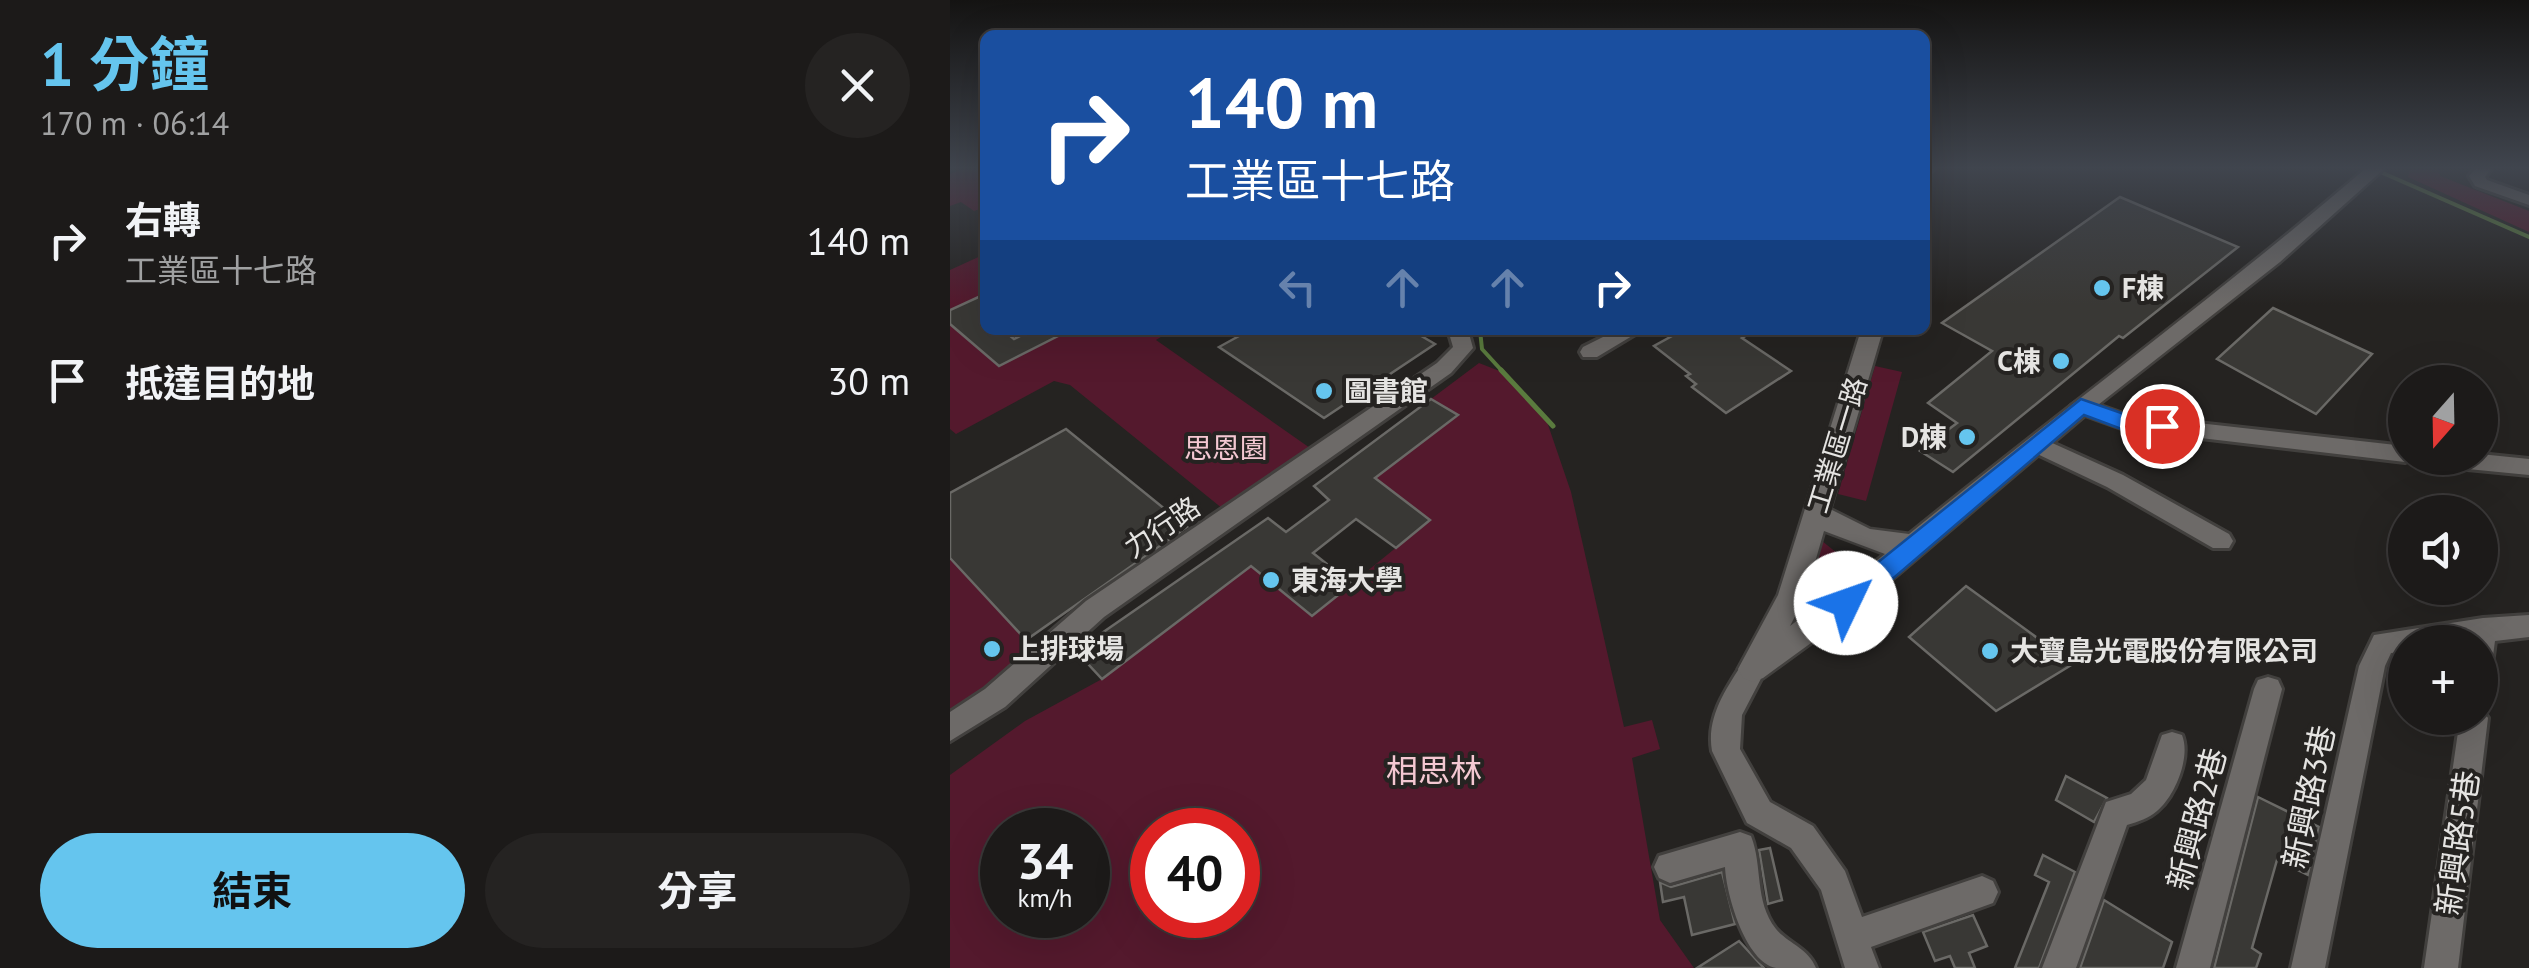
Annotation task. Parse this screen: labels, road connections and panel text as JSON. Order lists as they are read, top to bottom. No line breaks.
{"streets":{"street":["工業區一路","力行路","新興路3巷","新興路2巷","新興路5巷"]},"parks":["思恩園","相思林"],"places":["F棟","C棟","圖書館","D棟","東海大學","上排球場","大寶島光電股份有限公司"],"north":"bottom","page":{"heading":["1 分鐘","170 m · 06:14"],"turn":["140 m","工業區十七路"],"list":[{"name":"右轉","note":"工業區十七路","value":"140 m"},{"name":"抵達目的地","value":"30 m"}],"map_buttons":"+","speed":"34 km/h","limit":"40","buttons":["結束","分享"]}}
